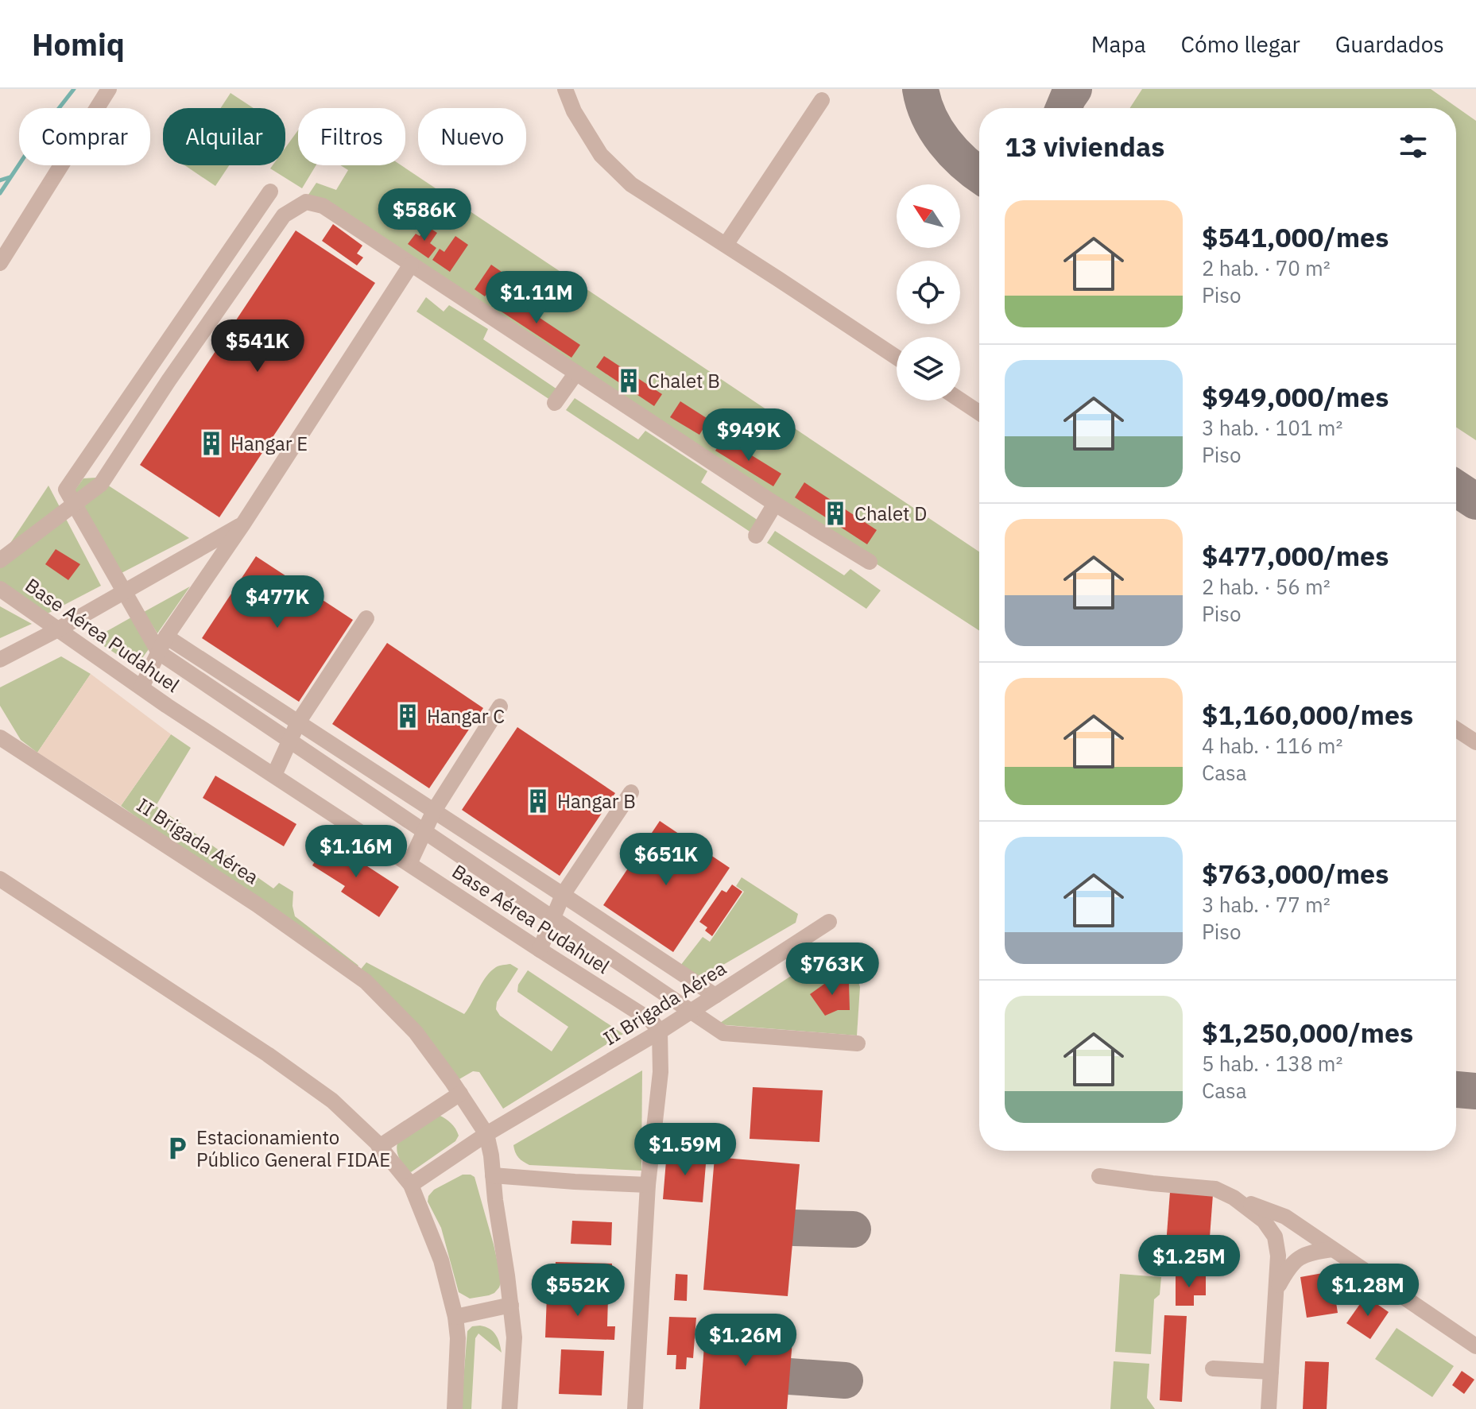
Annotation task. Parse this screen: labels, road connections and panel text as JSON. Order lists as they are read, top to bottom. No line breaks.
{"streets":{"street":["Base Aérea Pudahuel","II Brigada Aérea"]},"crossings":[["Base Aérea Pudahuel","II Brigada Aérea"]],"places":{"building":["Chalet B","Hangar E","Chalet D","Hangar C","Hangar B"],"parking":["Estacionamiento Público General FIDAE"]},"north":"top left","page":{"header":"Homiq","nav":["Mapa","Cómo llegar","Guardados"],"chip":["Comprar","Alquilar","Filtros","Nuevo"],"heading":"13 viviendas","list":[{"name":"$541,000/mes","note":"2 hab. · 70 m² · Piso"},{"name":"$949,000/mes","note":"3 hab. · 101 m² · Piso"},{"name":"$477,000/mes","note":"2 hab. · 56 m² · Piso"},{"name":"$1,160,000/mes","note":"4 hab. · 116 m² · Casa"},{"name":"$763,000/mes","note":"3 hab. · 77 m² · Piso"},{"name":"$1,250,000/mes","note":"5 hab. · 138 m² · Casa"}],"price":["$586K","$1.11M","$541K","$949K","$477K","$1.16M","$651K","$763K","$1.59M","$1.25M","$552K","$1.28M","$1.26M"]}}
